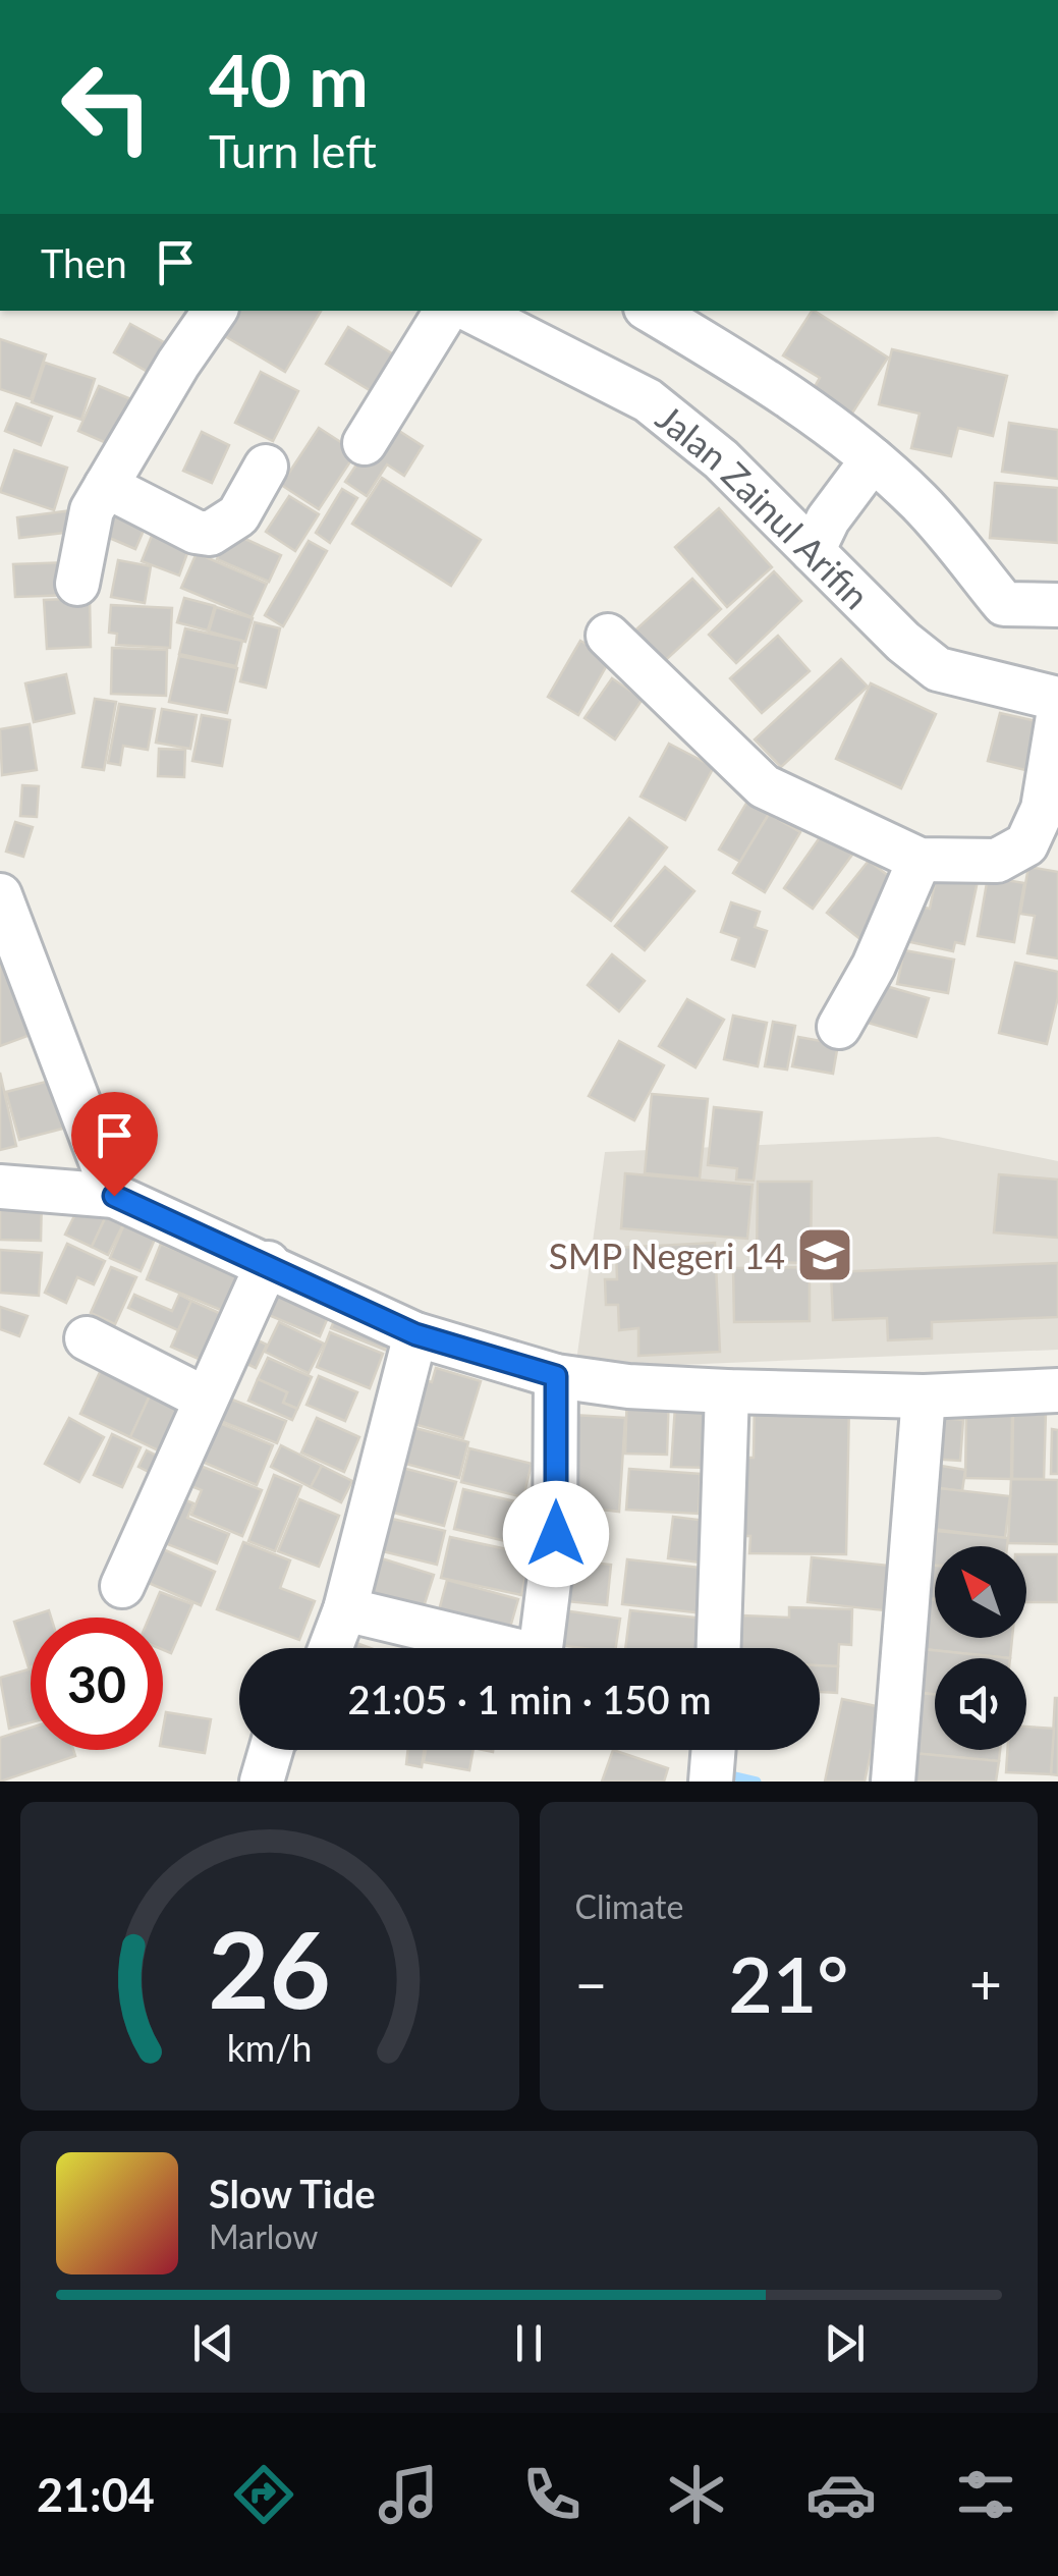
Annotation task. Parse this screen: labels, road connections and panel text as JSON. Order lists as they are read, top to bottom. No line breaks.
{"streets":{"street":["Jalan Zainul Arifin"]},"places":{"school or university":["SMP Negeri 14"]},"north":"top left","page":{"turn":["40 m","Turn left"],"then":"Then","limit":"30","trip":"21:05 · 1 min · 150 m","tile":"Climate","heat":["−","21°","+"],"song":["Slow Tide","Marlow"],"tabs":"21:04","gauge":["26","km/h"]}}
